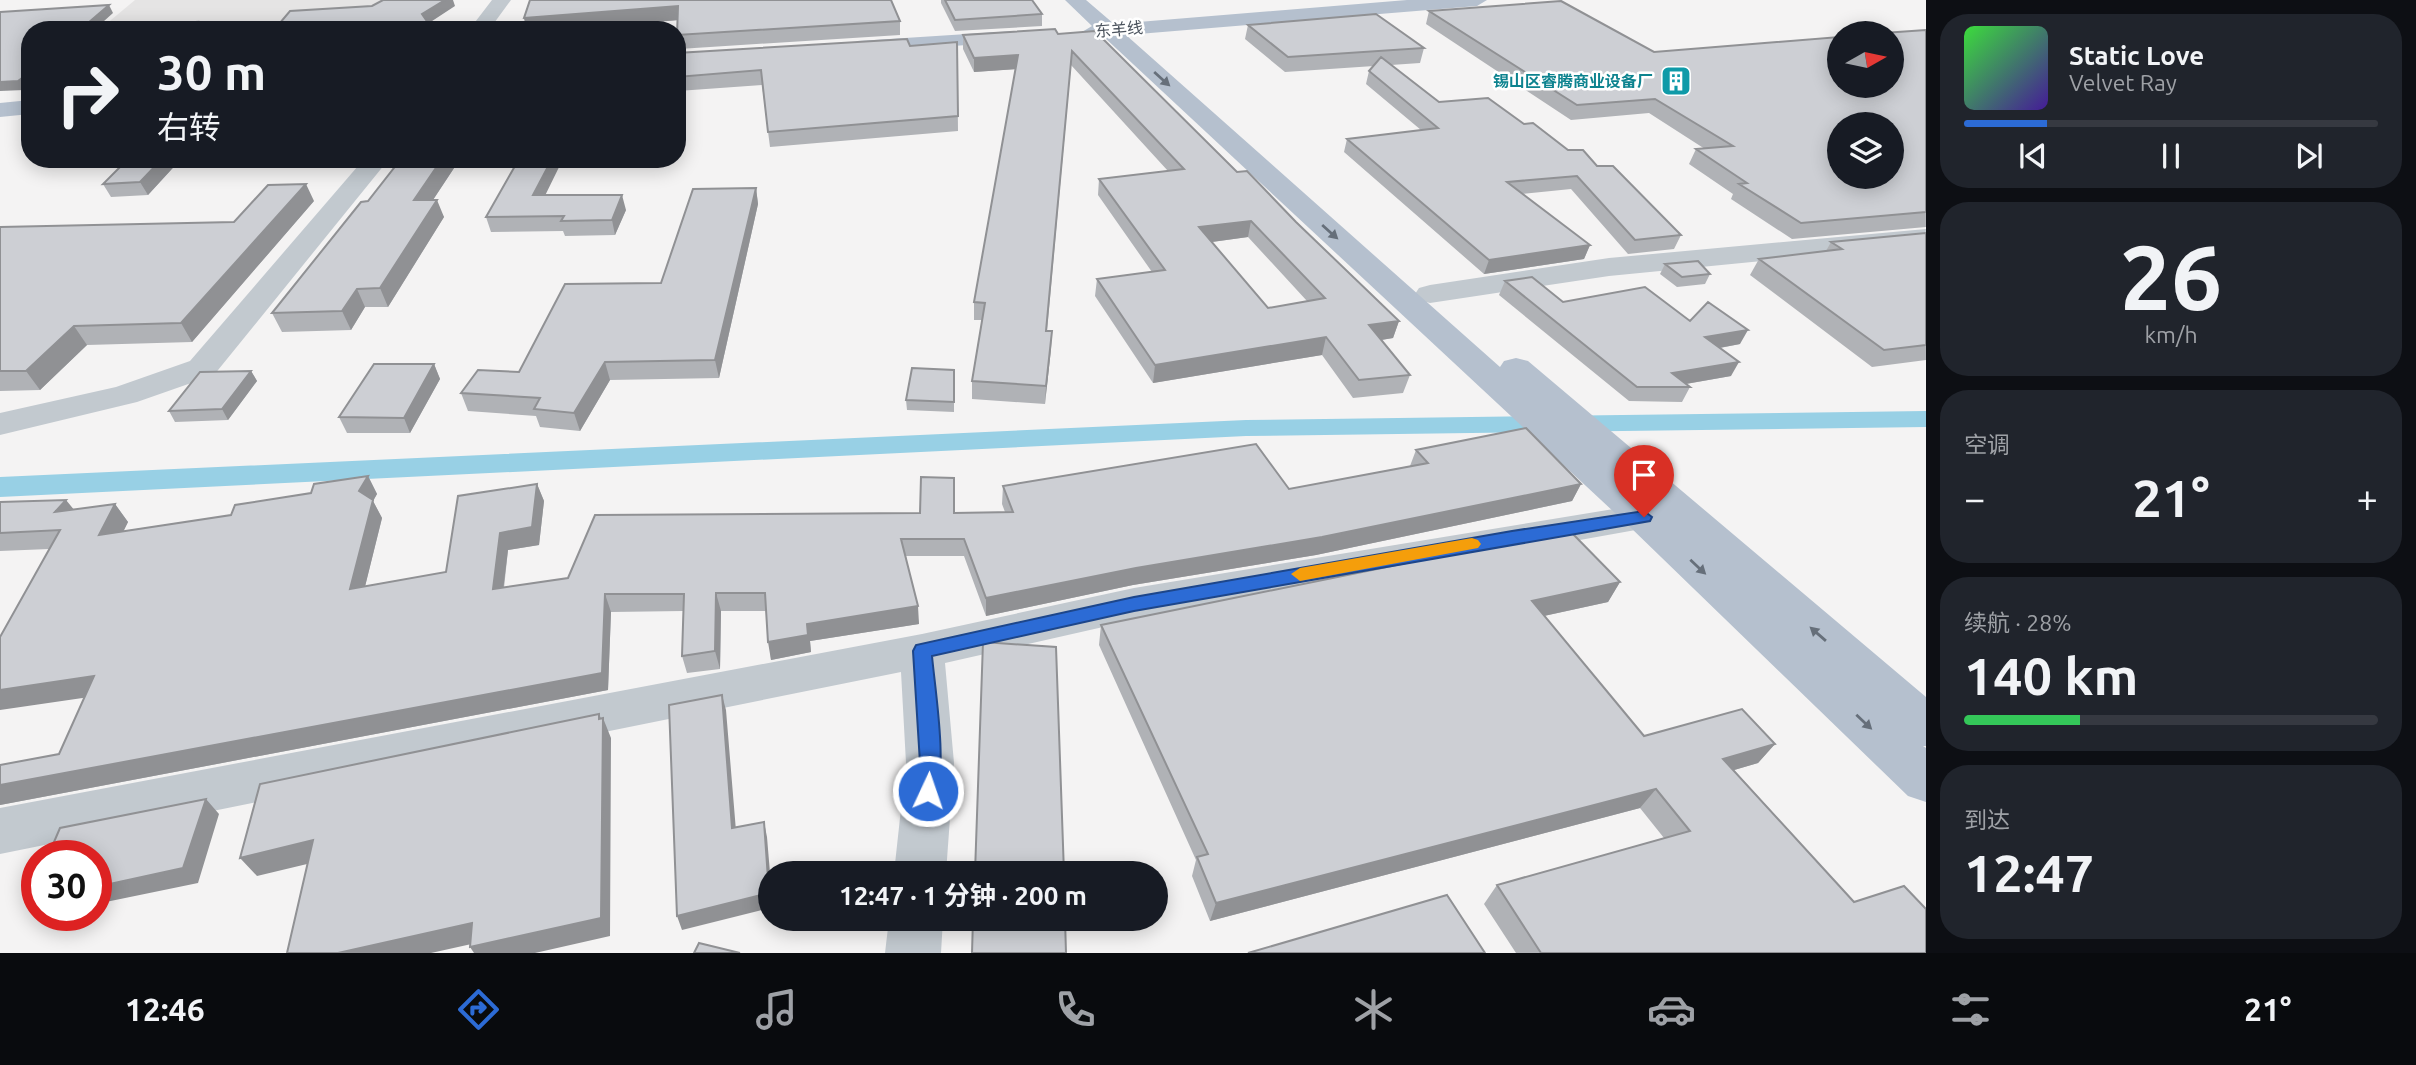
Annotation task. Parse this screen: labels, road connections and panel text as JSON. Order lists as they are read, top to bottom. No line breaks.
{"streets":{"main road":["东羊线"]},"places":{"building":["锡山区睿腾商业设备厂"]},"north":"right","page":{"turn":["30 m","右转"],"song":["Static Love","Velvet Ray"],"tile":[["26","km/h"],"空调",["续航 · 28%","140 km"],["到达","12:47"]],"heat":["−","21°","+"],"limit":"30","trip":"12:47 · 1 分钟 · 200 m","tabs":["12:46","21°"]}}
